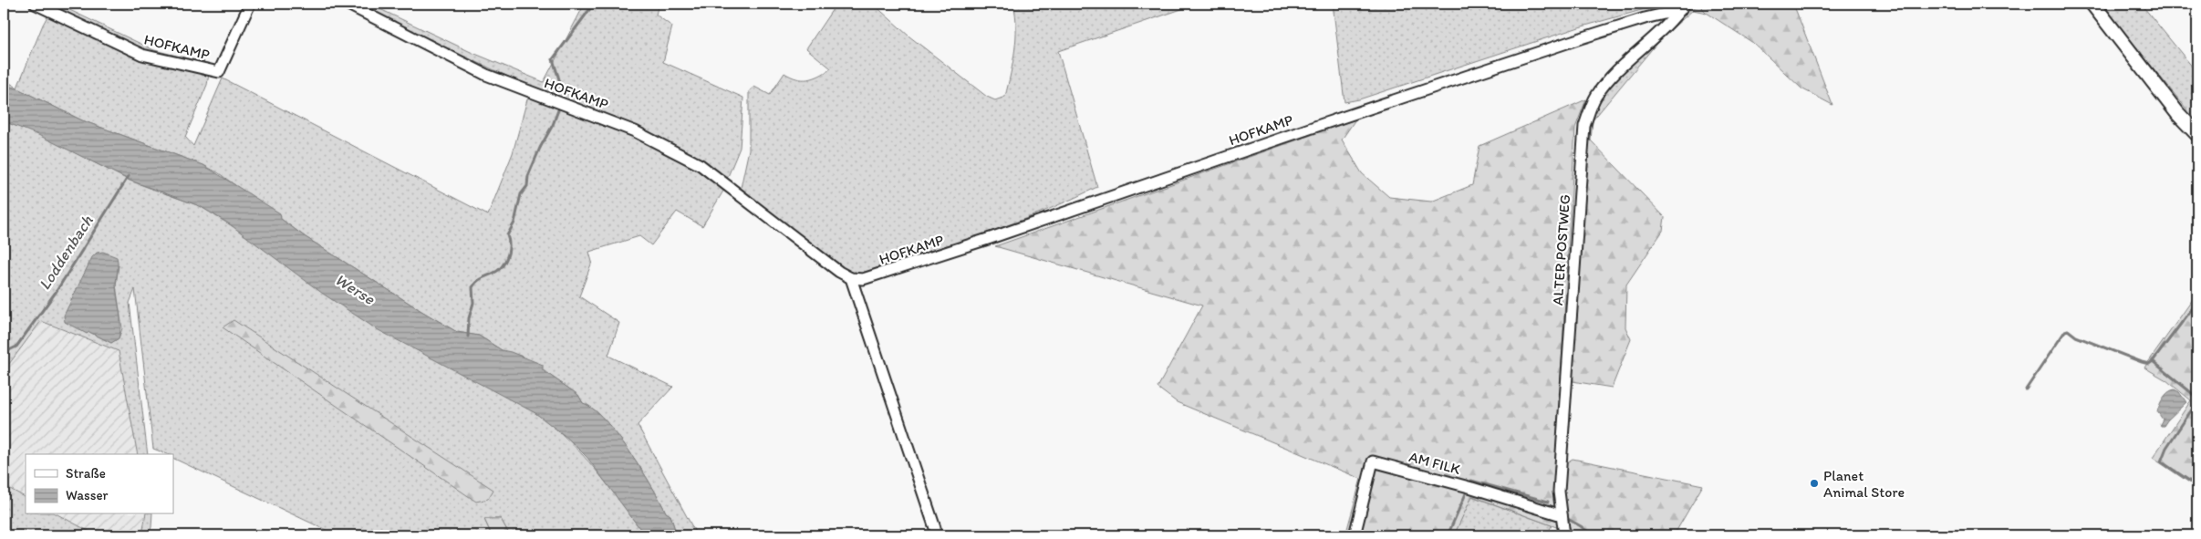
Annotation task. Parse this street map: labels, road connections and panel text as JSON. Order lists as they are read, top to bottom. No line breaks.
{"streets":{"street":["HOFKAMP","ALTER POSTWEG","AM FILK"]},"crossings":[["HOFKAMP","ALTER POSTWEG"],["ALTER POSTWEG","AM FILK"]],"water":["Loddenbach","Werse"],"places":["Planet Animal Store"],"legend":["Straße","Wasser"]}
